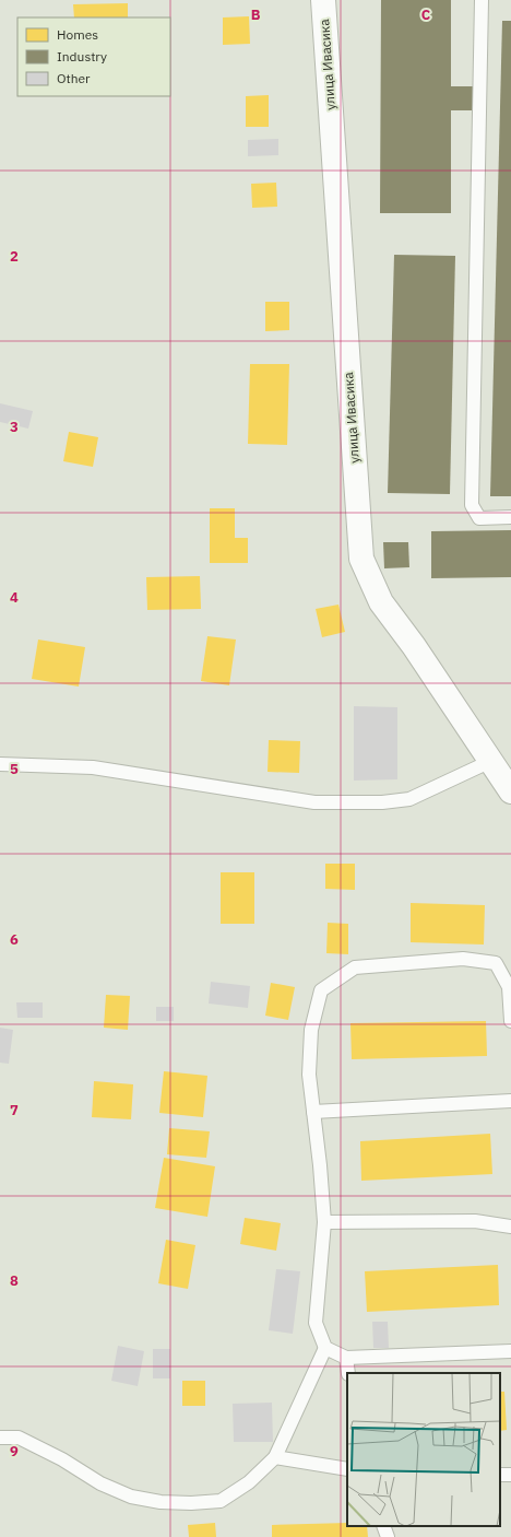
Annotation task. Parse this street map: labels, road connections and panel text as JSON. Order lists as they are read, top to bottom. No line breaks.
{"streets":{"main road":["улица Ивасика"]},"legend":["Homes","Industry","Other"],"grid":{"columns":["B","C"],"rows":["2","3","4","5","6","7","8","9"]}}
